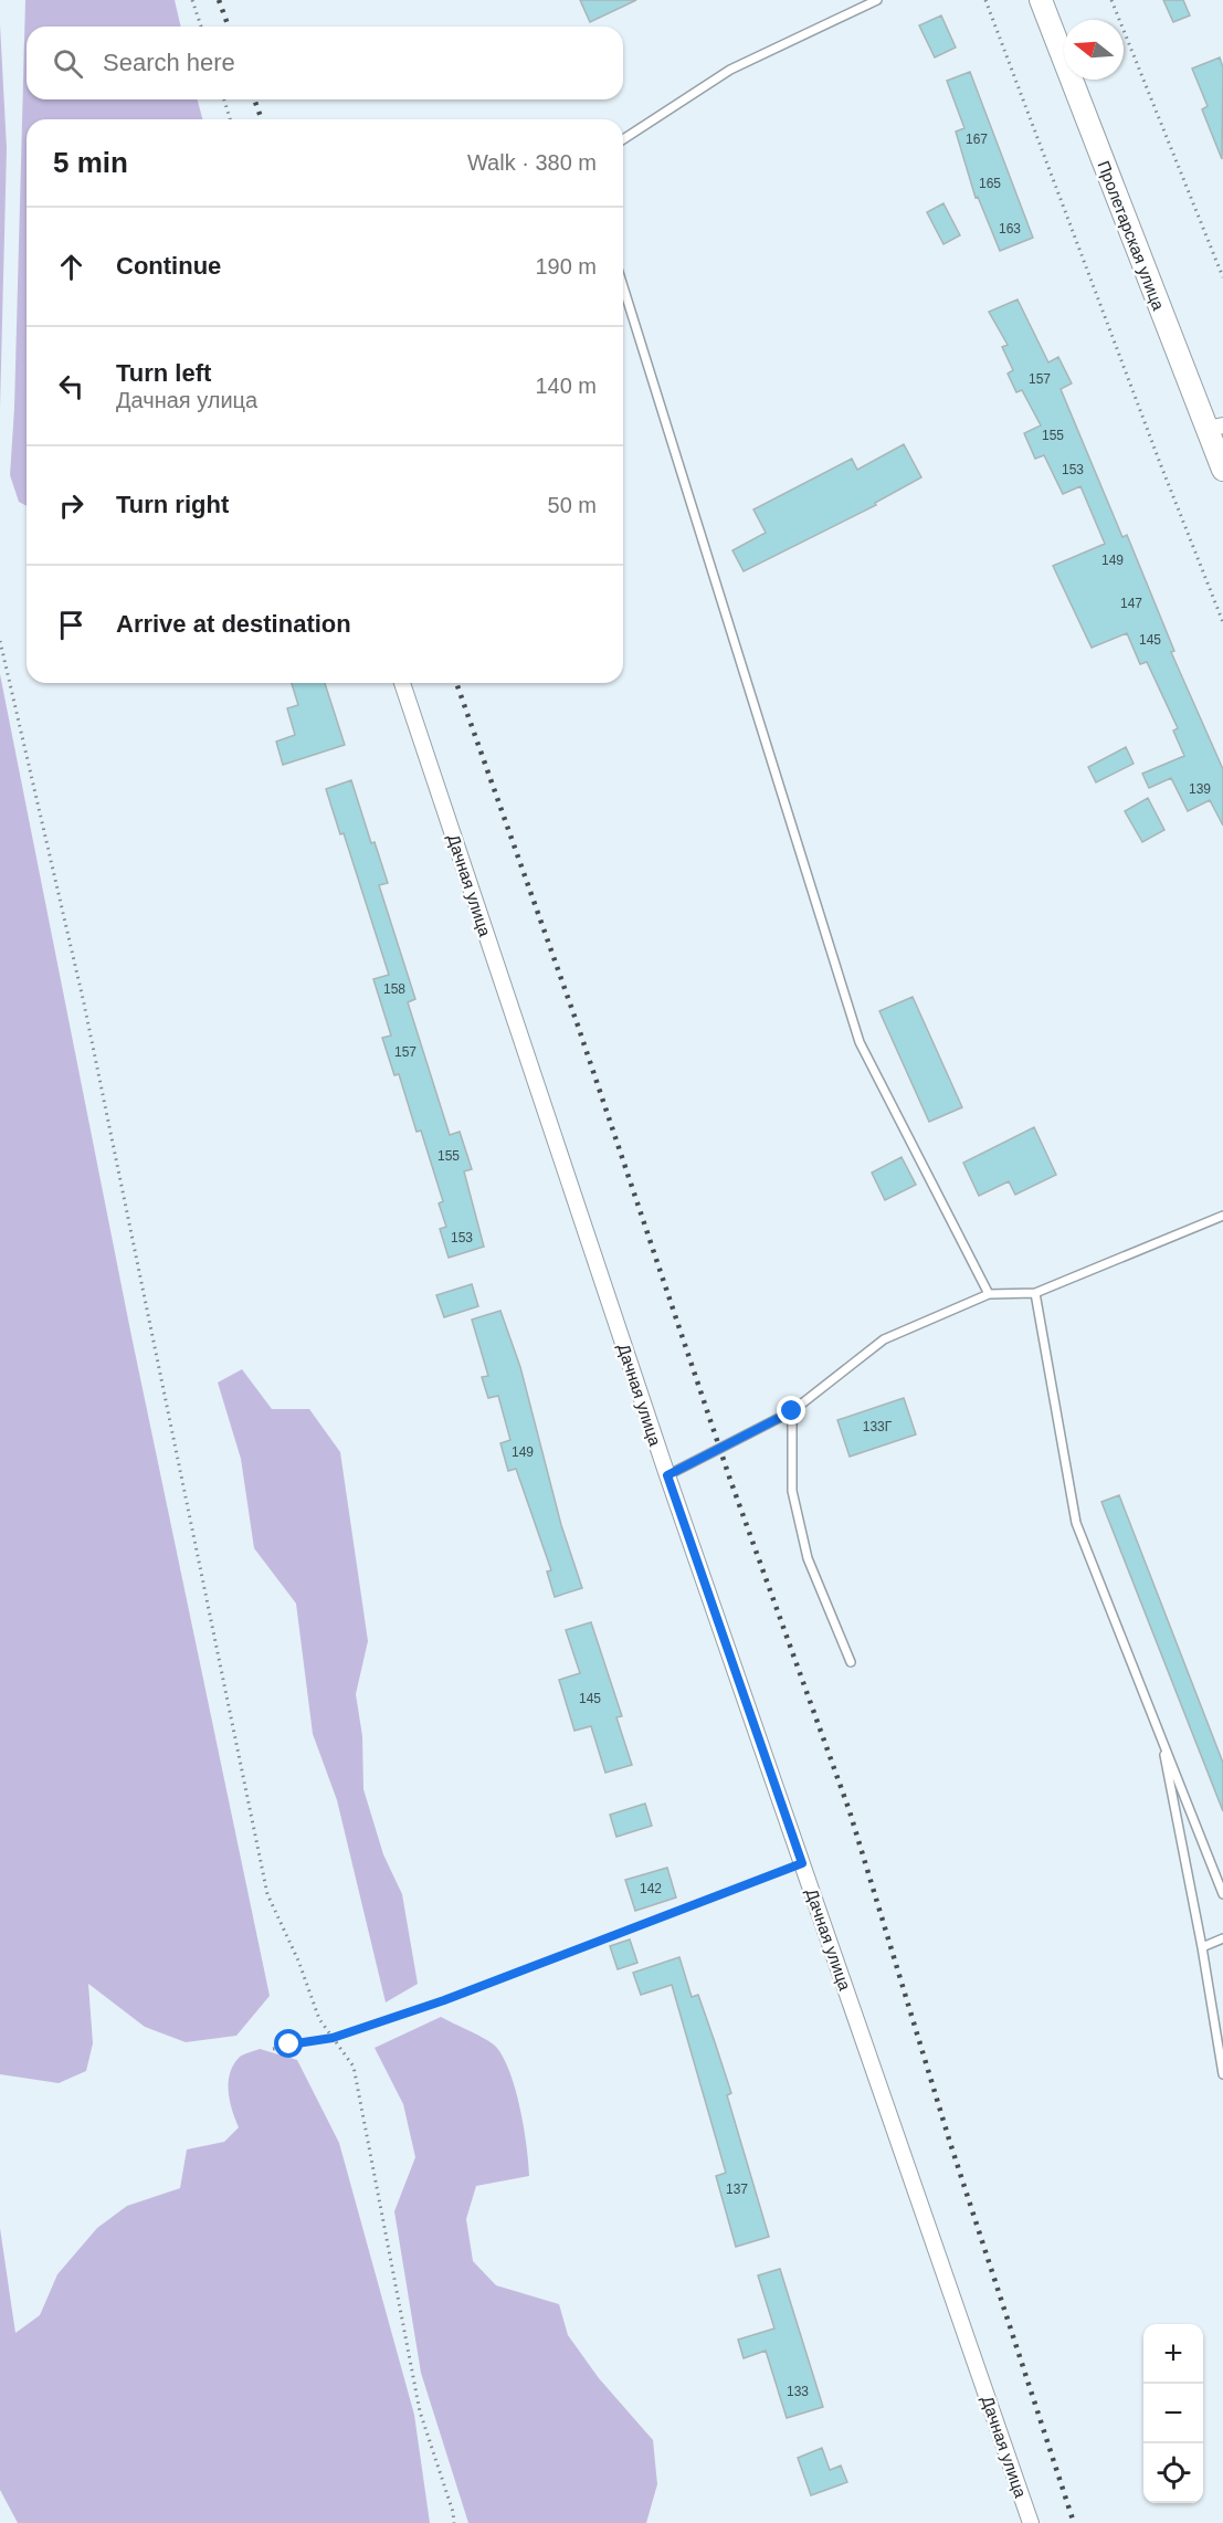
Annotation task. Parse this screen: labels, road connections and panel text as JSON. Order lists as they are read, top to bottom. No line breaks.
{"streets":{"main road":["Пролетарская улица"],"street":["Дачная улица"]},"house_numbers":["167","165","163","157","155","153","149","147","145","139","158","157","155","153","133Г","149","145","142","137","133"],"north":"left","page":{"search":"Search here","heading":["5 min","Walk · 380 m"],"list":[["Continue","190 m"],["Turn left","Дачная улица","140 m"],["Turn right","50 m"],"Arrive at destination"],"map_buttons":["+","−"]}}
